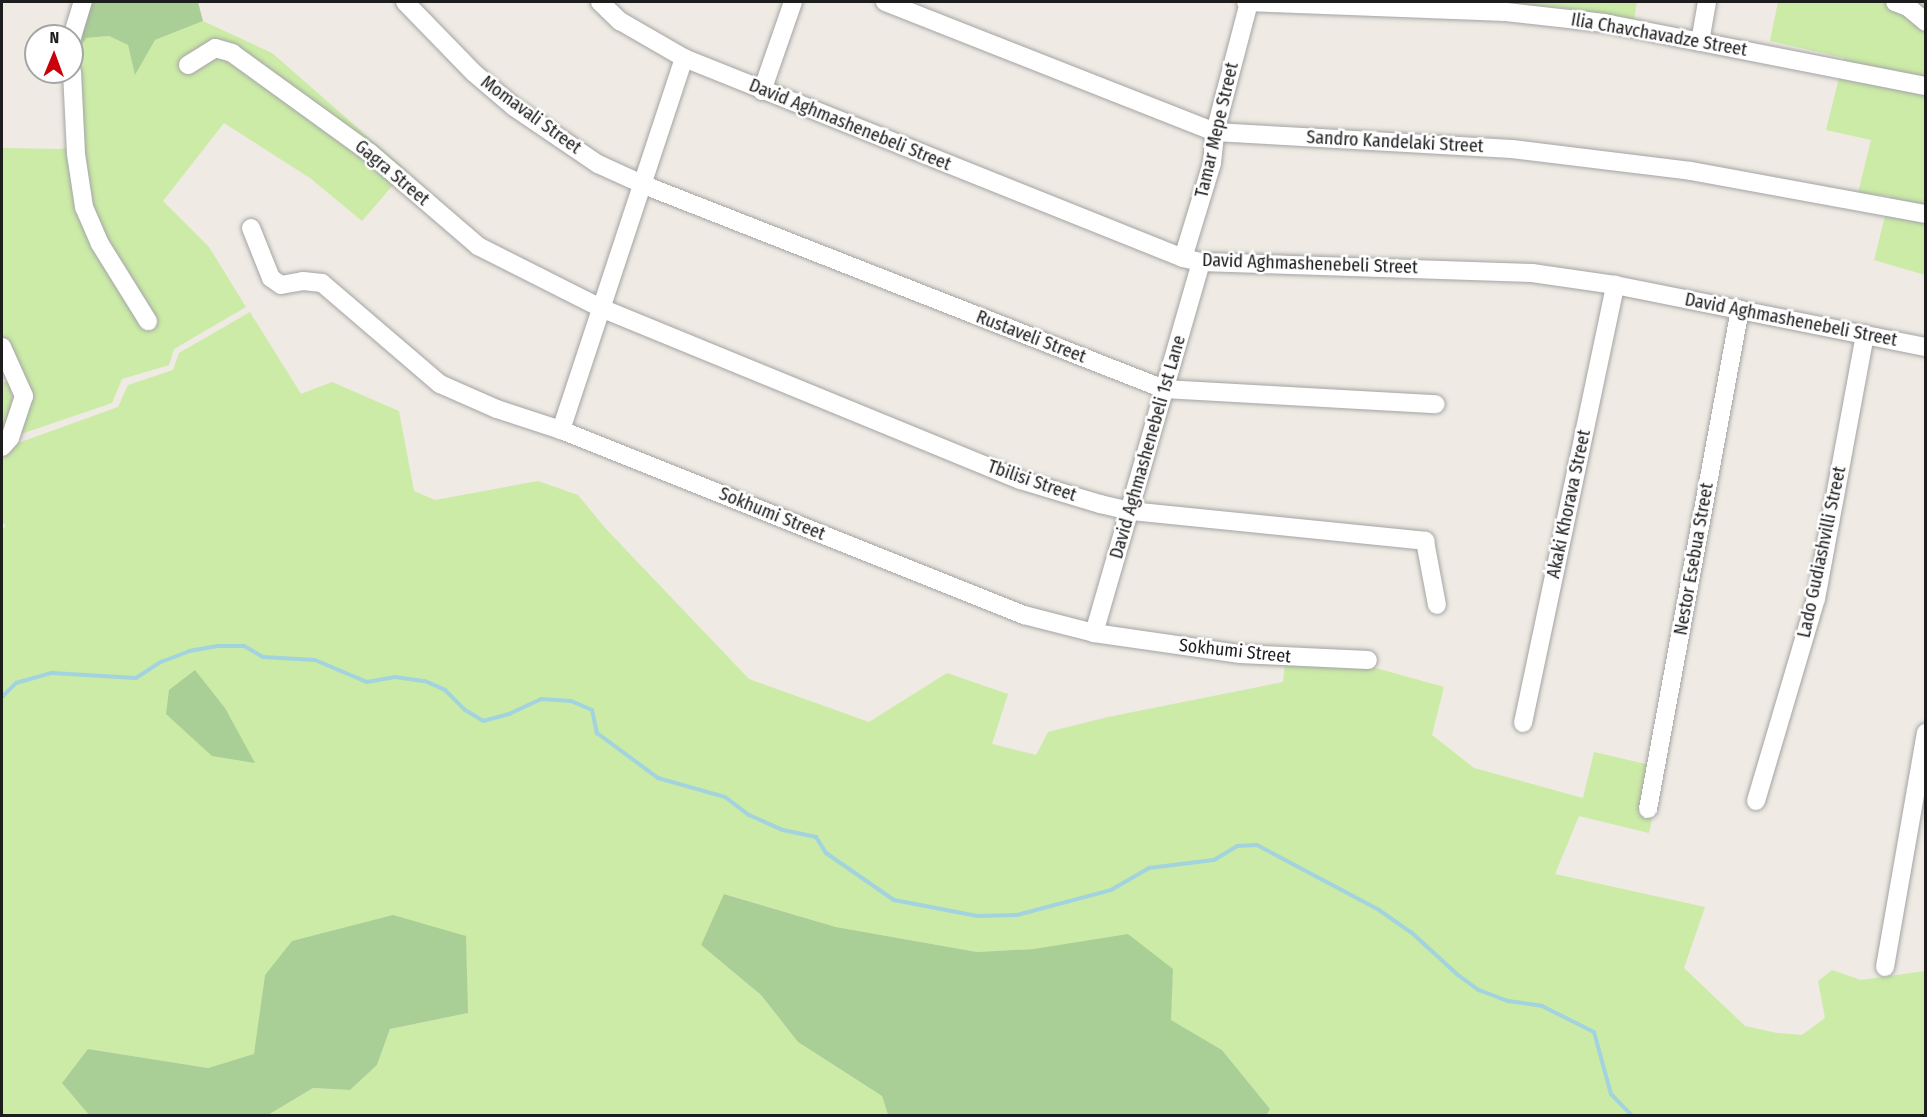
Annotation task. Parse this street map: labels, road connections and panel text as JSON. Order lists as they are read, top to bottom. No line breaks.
{"streets":{"street":["Ilia Chavchavadze Street","Momavali Street","David Aghmashenebeli Street","Tamar Mepe Street","Sandro Kandelaki Street","Gagra Street","Rustaveli Street","David Aghmashenebeli 1st Lane","Tbilisi Street","Akaki Khorava Street","Sokhumi Street","Lado Gudiashvilli Street","Nestor Esebua Street"]},"crossings":[["Ilia Chavchavadze Street","Tamar Mepe Street"],["Momavali Street","Rustaveli Street"],["David Aghmashenebeli Street","Tamar Mepe Street"],["David Aghmashenebeli Street","David Aghmashenebeli 1st Lane"],["David Aghmashenebeli Street","Akaki Khorava Street"],["David Aghmashenebeli Street","Lado Gudiashvilli Street"],["David Aghmashenebeli Street","Nestor Esebua Street"],["Tamar Mepe Street","Sandro Kandelaki Street"],["Gagra Street","Tbilisi Street"],["Rustaveli Street","David Aghmashenebeli 1st Lane"],["David Aghmashenebeli 1st Lane","Tbilisi Street"],["David Aghmashenebeli 1st Lane","Sokhumi Street"]],"north":"top"}
